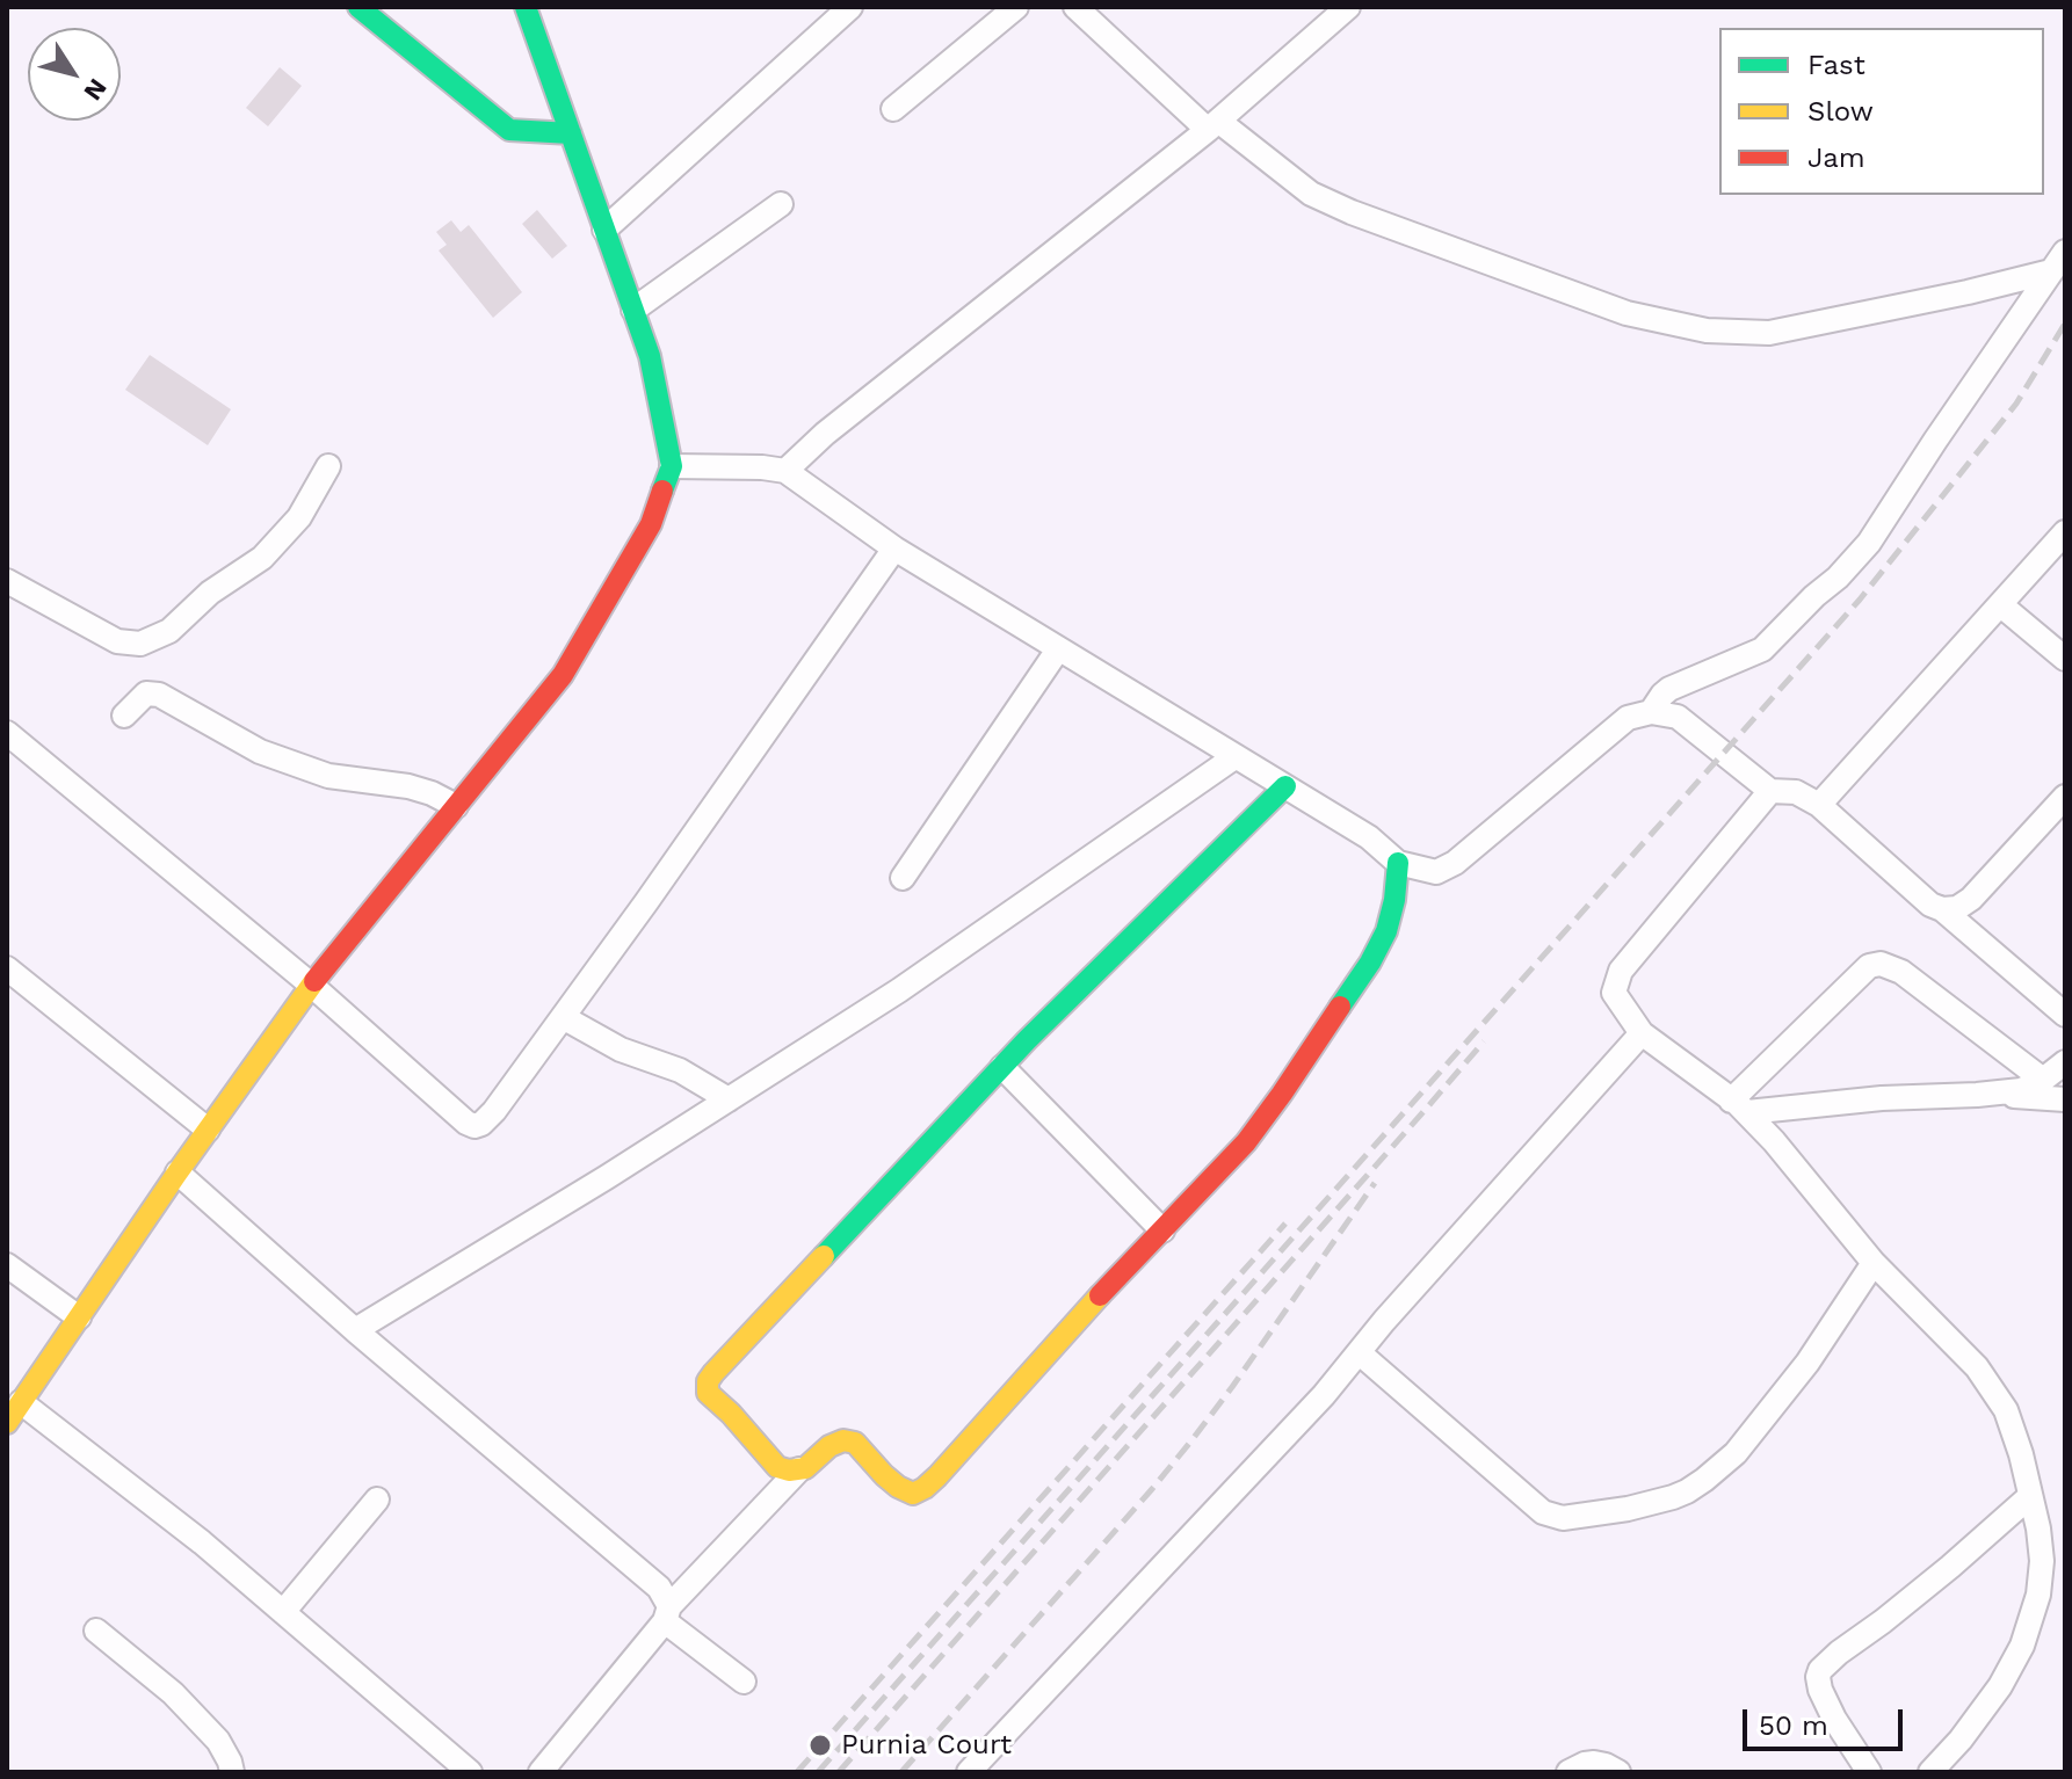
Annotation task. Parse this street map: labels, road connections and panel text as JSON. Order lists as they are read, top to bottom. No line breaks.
{"places":["Purnia Court"],"legend":["Fast","Slow","Jam"],"scale_bar":"50 m","north":"bottom right"}
